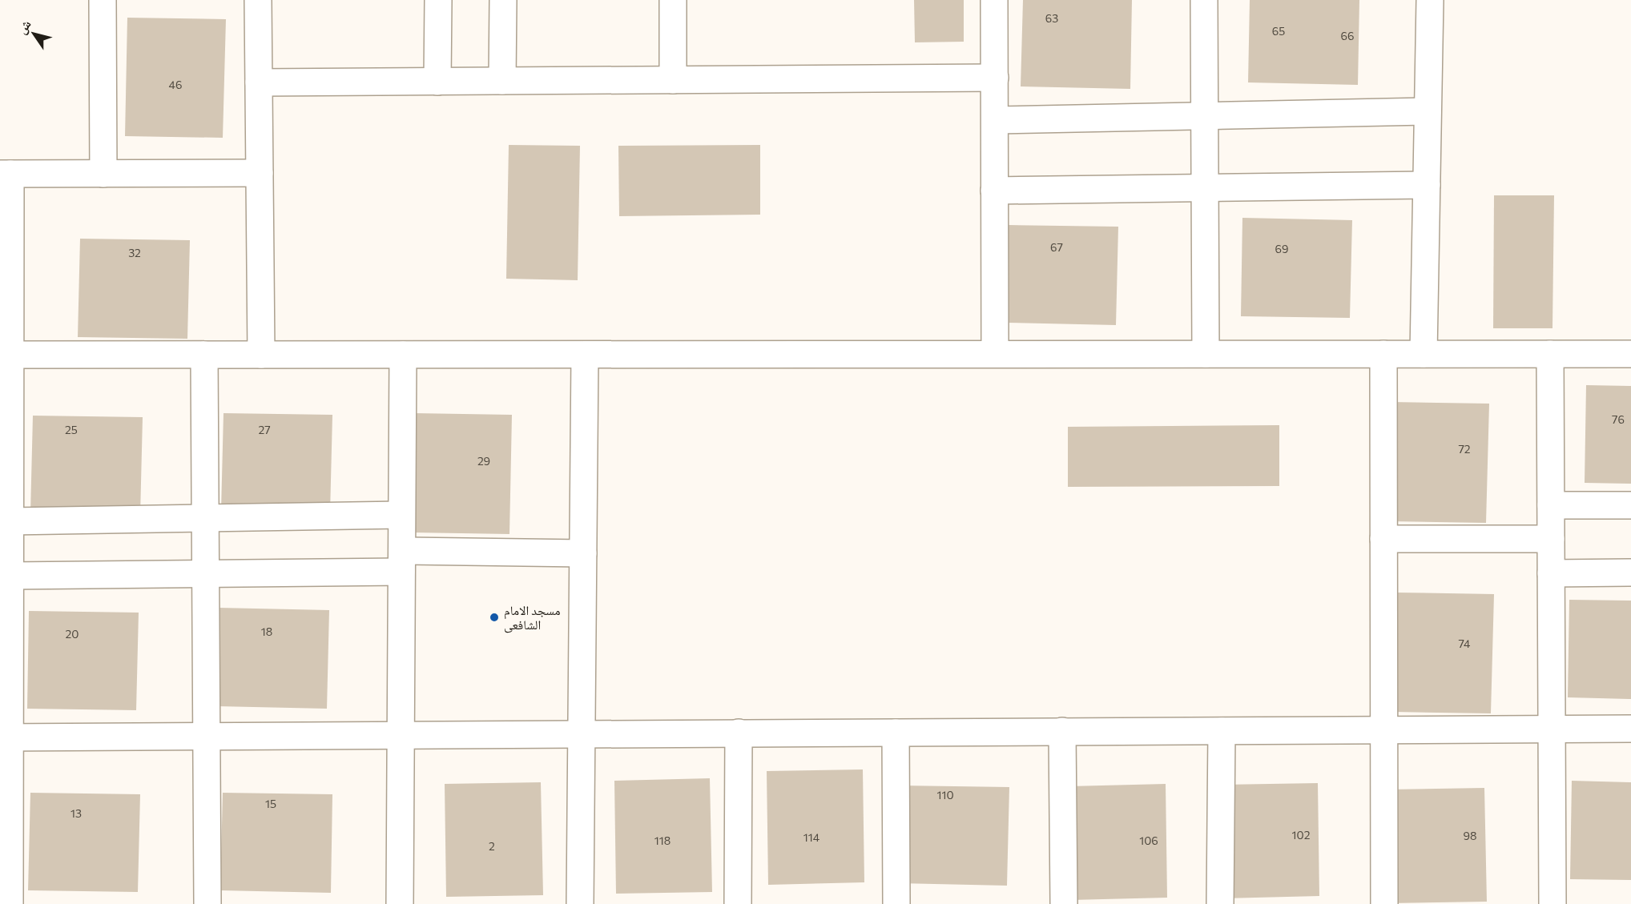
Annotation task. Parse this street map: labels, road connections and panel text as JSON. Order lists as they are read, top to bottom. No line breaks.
{"places":["مسجد الامام الشافعى"],"house_numbers":["63","65","66","46","67","69","32","76","25","27","72","29","18","20","74","110","15","13","102","98","114","118","106","2"],"north":"top left"}
